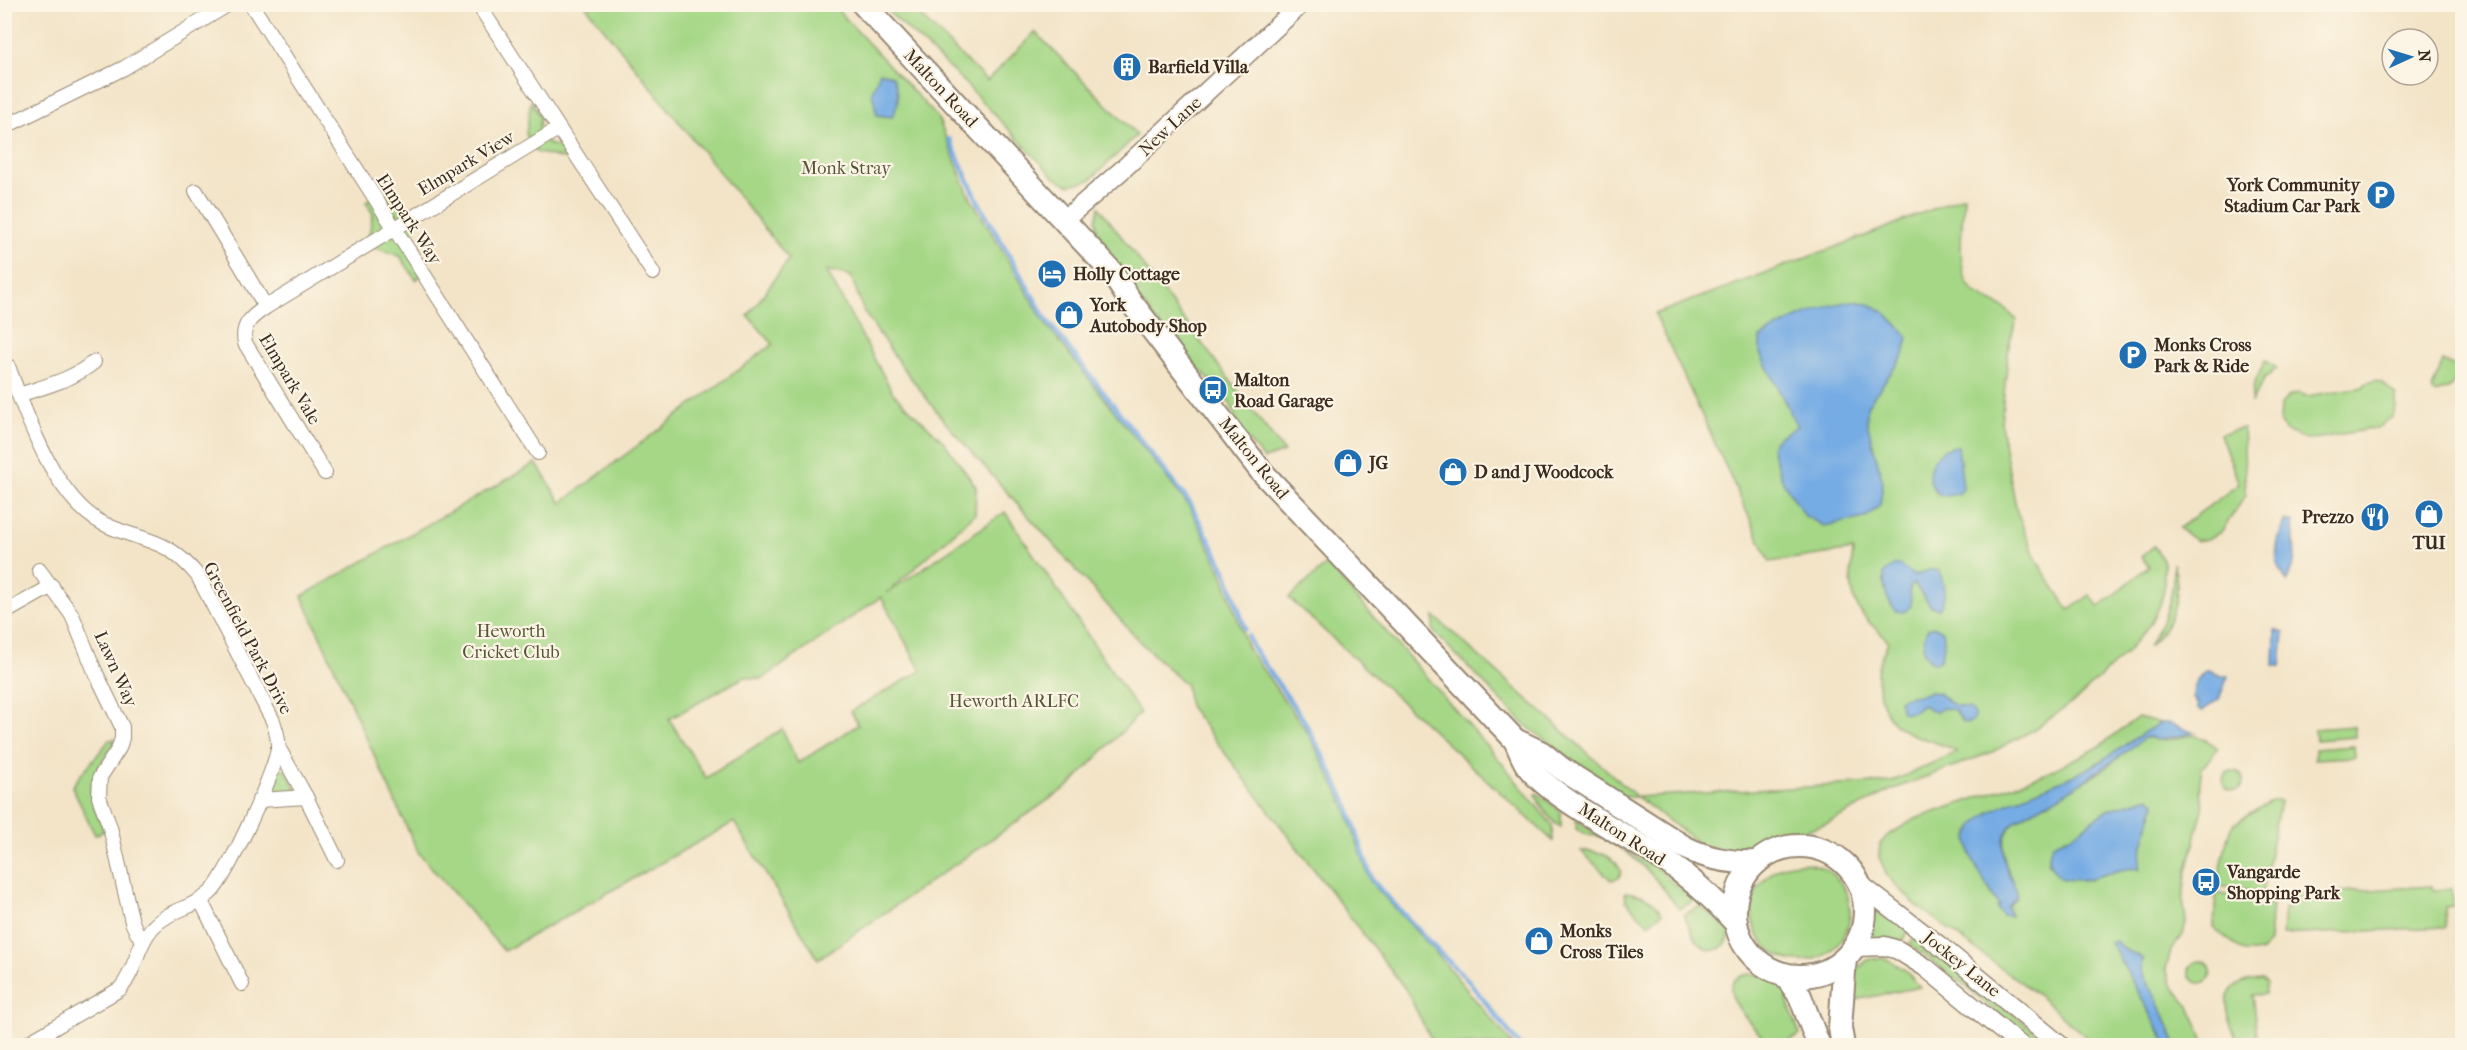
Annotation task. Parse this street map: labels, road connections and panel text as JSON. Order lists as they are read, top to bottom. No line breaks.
{"streets":{"main road":["Malton Road"],"street":["New Lane","Elmpark View","Elmpark Way","Elmpark Vale","Greenfield Park Drive","Lawn Way","Jockey Lane"]},"crossings":[["Malton Road","New Lane"],["Malton Road","Jockey Lane"],["Elmpark View","Elmpark Way"],["Elmpark View","Elmpark Vale"],["Elmpark Way","Elmpark Vale"]],"parks":["Monk Stray","Heworth Cricket Club","Heworth ARLFC"],"places":{"building":["Barfield Villa"],"parking":["York Community Stadium Car Park","Monks Cross Park & Ride"],"hotel":["Holly Cottage"],"shop":["York Autobody Shop","JG","D and J Woodcock","TUI","Monks Cross Tiles"],"bus stop":["Malton Road Garage","Vangarde Shopping Park"],"restaurant":["Prezzo"]},"north":"right"}
